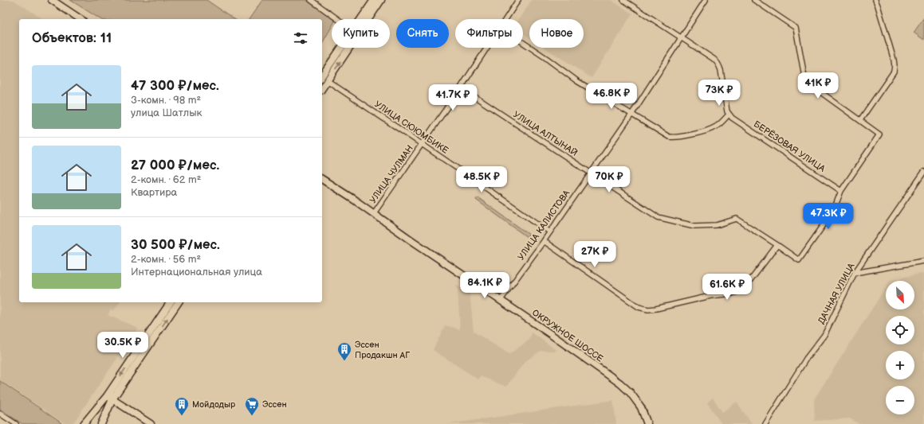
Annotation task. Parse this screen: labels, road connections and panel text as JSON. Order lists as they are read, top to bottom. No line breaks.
{"streets":{"street":["УЛИЦА СЮЮМБИКЕ","УЛИЦА АЛТЫНАЙ","БЕРЁЗОВАЯ УЛИЦА","УЛИЦА ЧУЛМАН","УЛИЦА КАЛИСТОВА","ДАЧНАЯ УЛИЦА","ОКРУЖНОЕ ШОССЕ"]},"crossings":[["УЛИЦА СЮЮМБИКЕ","УЛИЦА ЧУЛМАН"],["УЛИЦА СЮЮМБИКЕ","УЛИЦА КАЛИСТОВА"],["УЛИЦА АЛТЫНАЙ","БЕРЁЗОВАЯ УЛИЦА"],["УЛИЦА АЛТЫНАЙ","УЛИЦА ЧУЛМАН"],["УЛИЦА АЛТЫНАЙ","УЛИЦА КАЛИСТОВА"],["УЛИЦА ЧУЛМАН","ОКРУЖНОЕ ШОССЕ"],["УЛИЦА КАЛИСТОВА","ОКРУЖНОЕ ШОССЕ"]],"places":{"building":["Эссен Продакшн АГ","Мойдодыр"],"supermarket":["Эссен"]},"north":"bottom right","page":{"chip":["Купить","Снять","Фильтры","Новое"],"heading":"Объектов: 11","list":[{"name":"47 300 ₽/мес.","note":"3-комн. · 98 m² · улица Шатлык"},{"name":"27 000 ₽/мес.","note":"2-комн. · 62 m² · Квартира"},{"name":"30 500 ₽/мес.","note":"2-комн. · 56 m² · Интернациональная улица"}],"price":["41K ₽","73K ₽","46.8K ₽","41.7K ₽","48.5K ₽","70K ₽","47.3K ₽","27K ₽","84.1K ₽","61.6K ₽","30.5K ₽"],"map_buttons":["+","−"]}}
